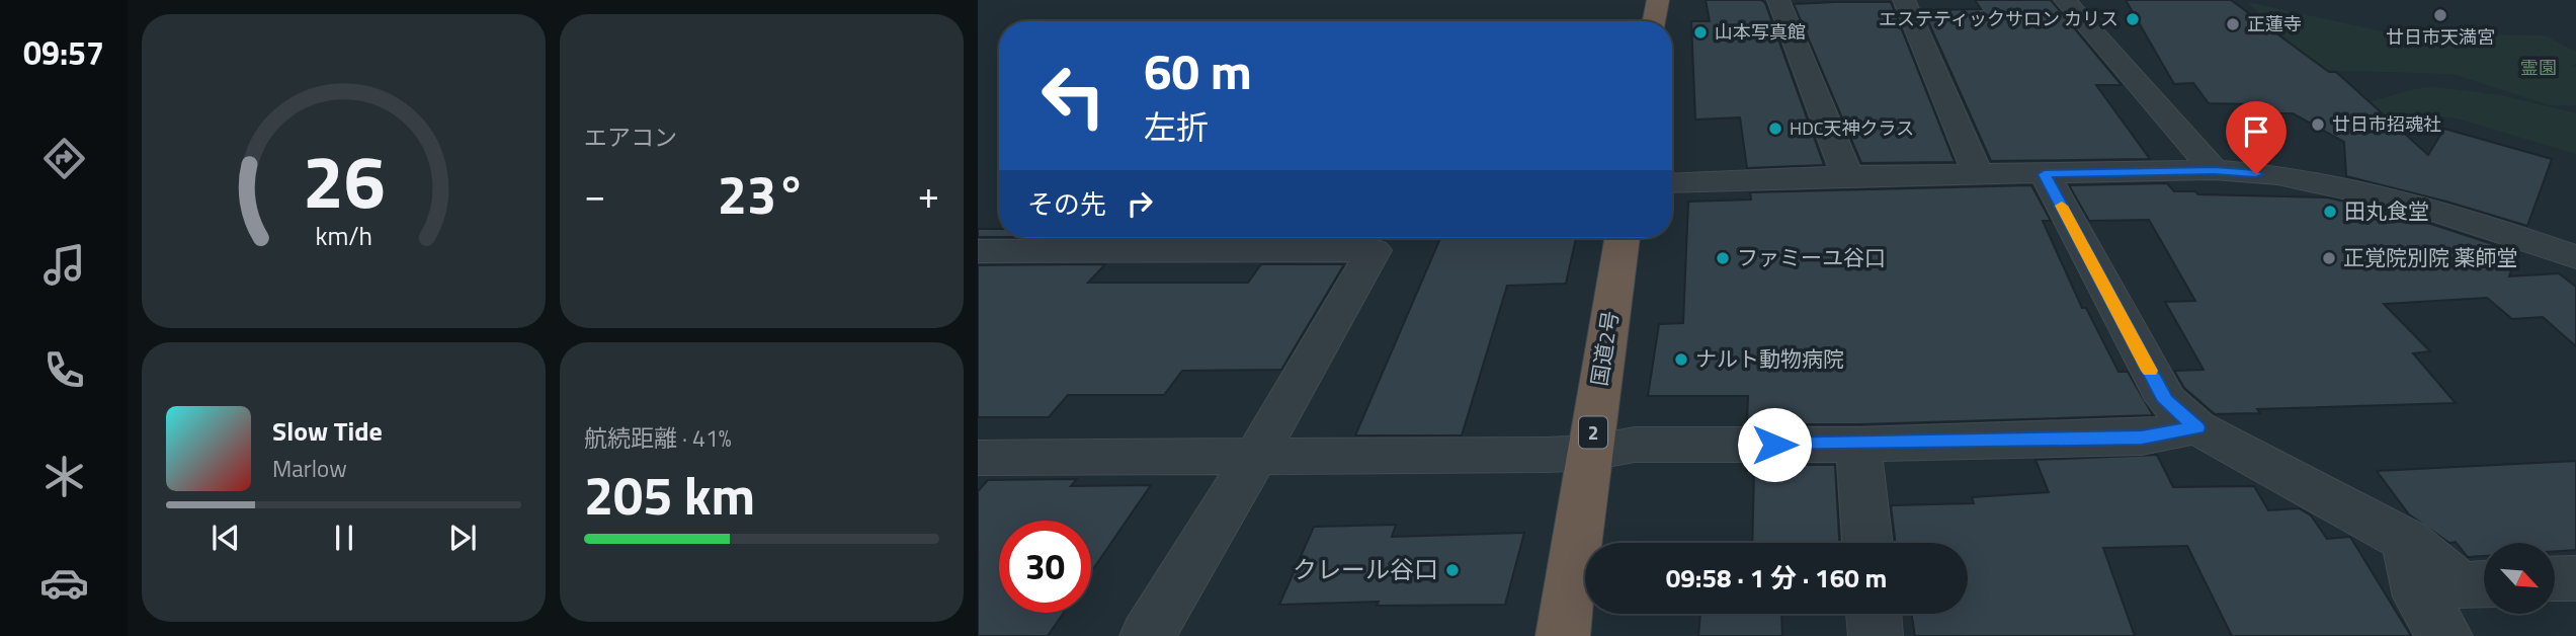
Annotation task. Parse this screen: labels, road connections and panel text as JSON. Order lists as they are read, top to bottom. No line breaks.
{"streets":{"highway":["国道2号","2"]},"parks":["霊園"],"places":["廿日市天満宮","エステティックサロン カリス","正蓮寺","山本写真館","廿日市招魂社","HDC天神クラス","田丸食堂","ファミーユ谷口","正覚院別院 薬師堂","ナルト動物病院","クレール谷口"],"north":"bottom right","page":{"tabs":"09:57","tile":["エアコン",["航続距離 · 41%","205 km"]],"turn":["60 m","左折"],"heat":["−","23°","+"],"then":"その先","song":["Slow Tide","Marlow"],"limit":"30","trip":"09:58 · 1 分 · 160 m","gauge":["26","km/h"]}}
